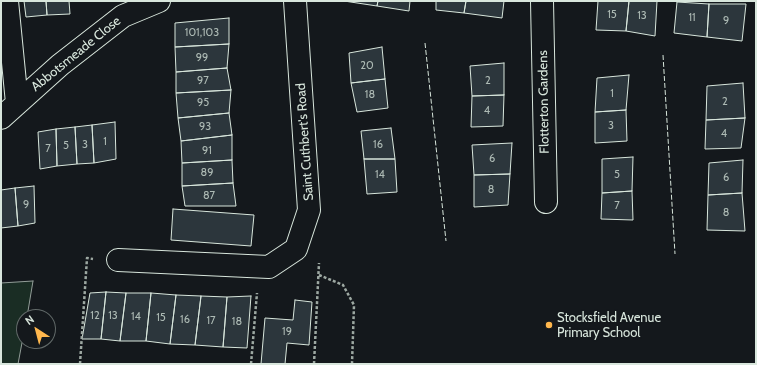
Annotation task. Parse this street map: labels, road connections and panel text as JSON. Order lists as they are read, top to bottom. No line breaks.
{"streets":{"street":["Abbotsmeade Close","Flotterton Gardens","Saint Cuthbert's Road"]},"places":["Stocksfield Avenue Primary School"],"house_numbers":["15","13","11","9","101,103","99","20","97","2","1","18","2","95","4","3","93","4","1","3","16","5","7","91","6","89","14","5","6","8","87","9","7","8","12","13","14","15","16","17","18","19"],"north":"top left"}
